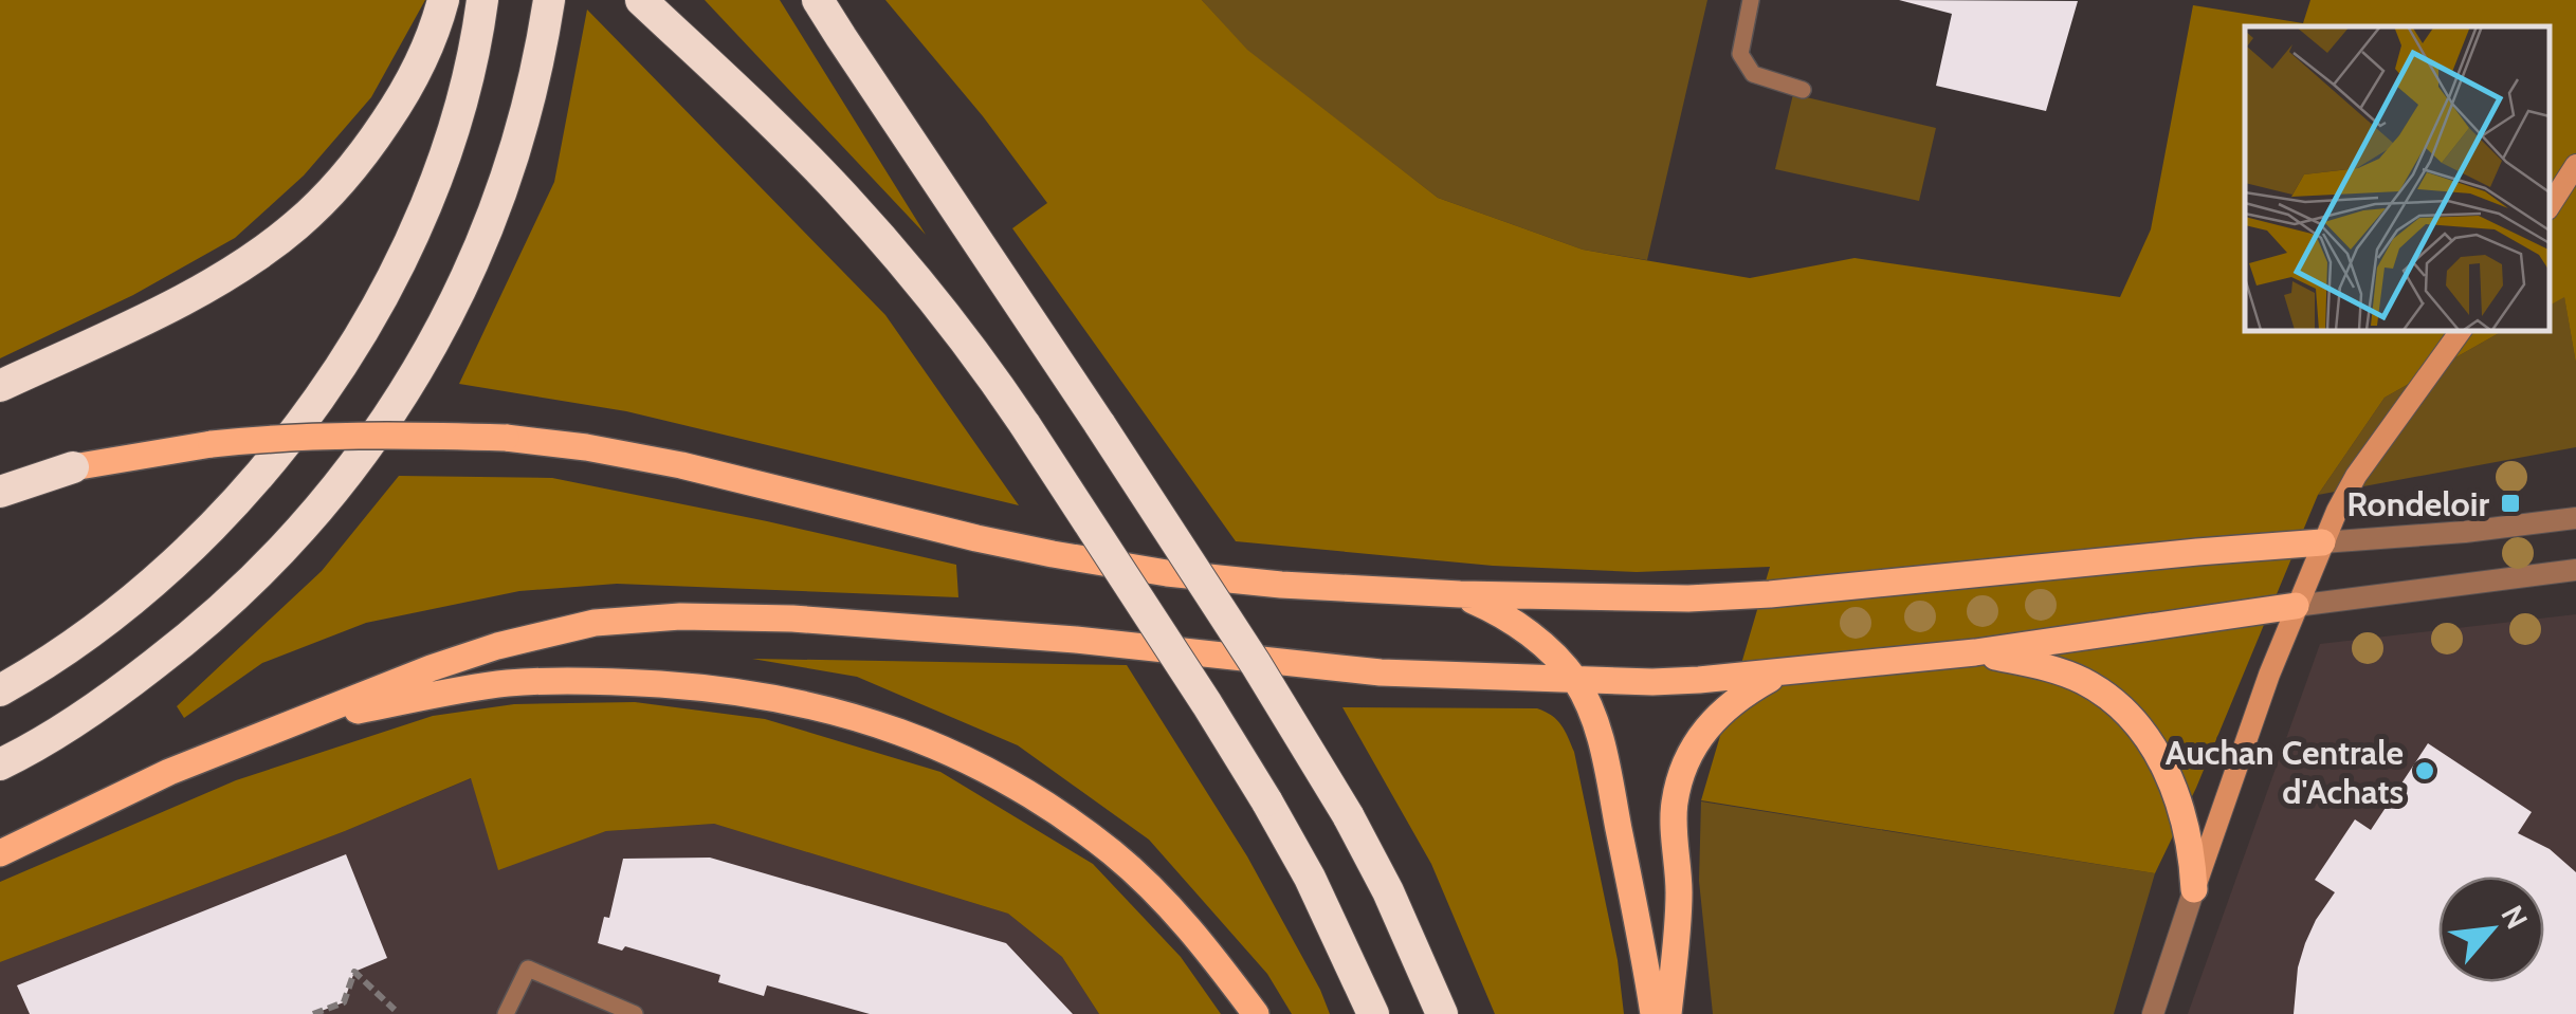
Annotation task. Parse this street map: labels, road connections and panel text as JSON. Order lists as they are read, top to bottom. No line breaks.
{"places":{"transit":["Rondeloir"],"other":["Auchan Centrale d'Achats"]},"north":"top right"}
